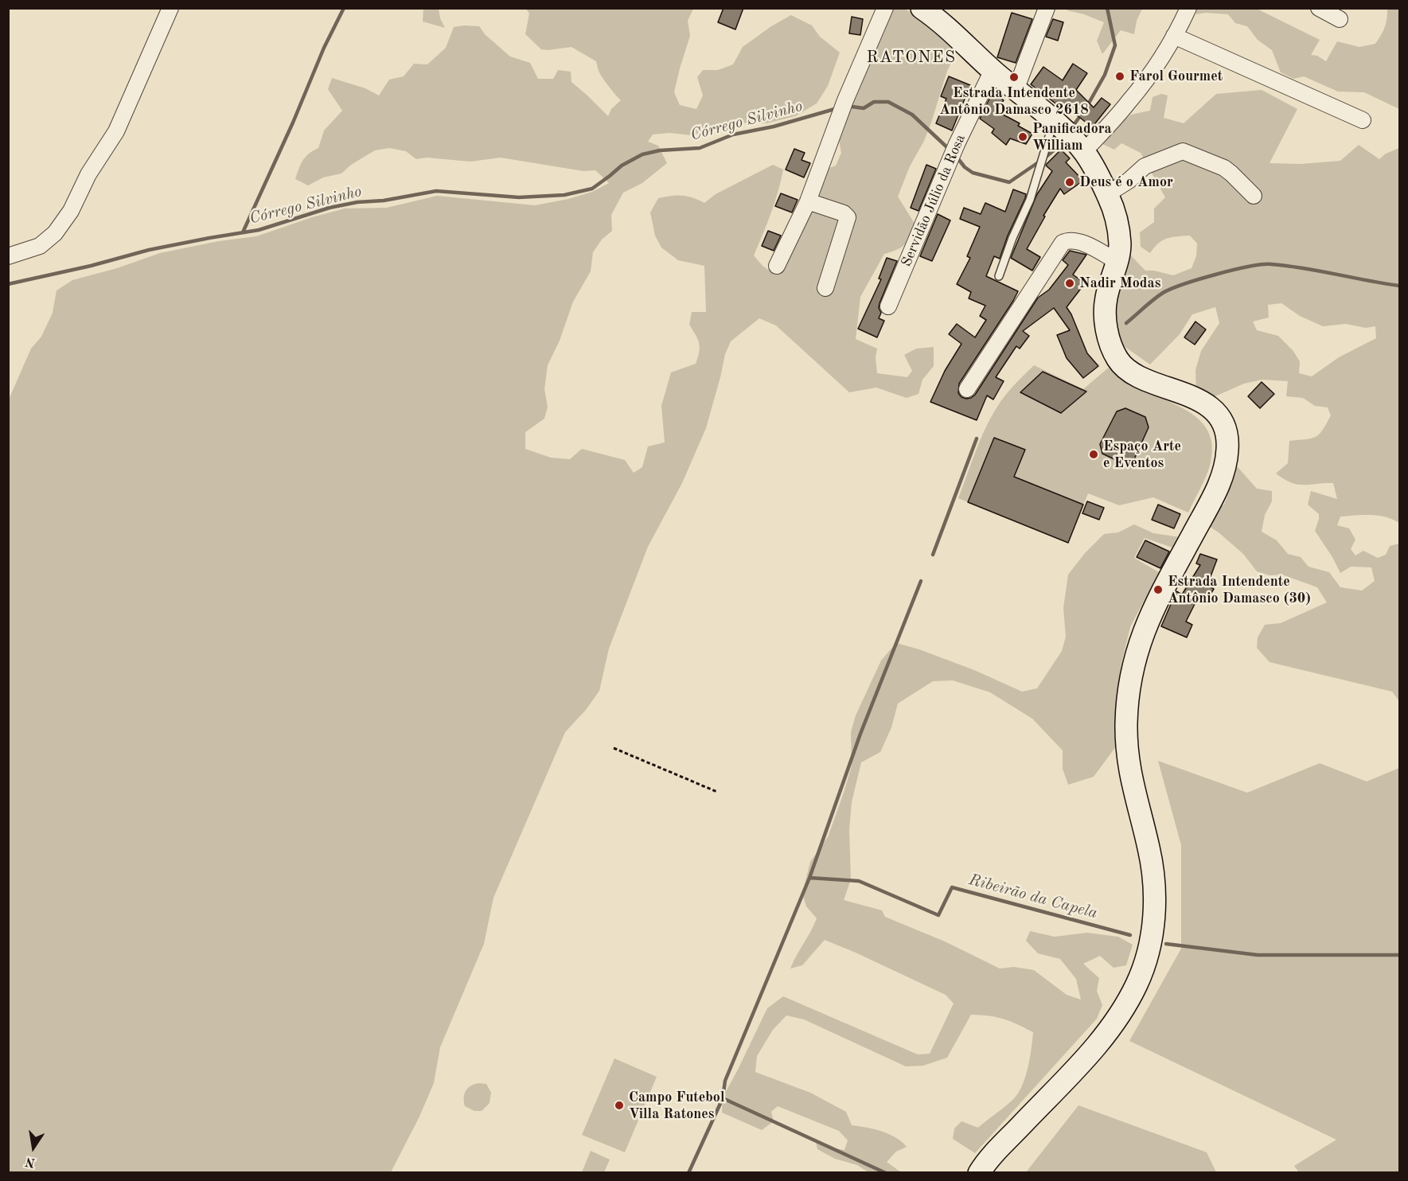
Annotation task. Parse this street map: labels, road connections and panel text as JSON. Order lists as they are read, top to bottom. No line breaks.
{"streets":{"street":["Servidão Júlio da Rosa"]},"districts":["RATONES"],"water":["Córrego Silvinho","Ribeirão da Capela"],"places":["Farol Gourmet","Estrada Intendente Antônio Damasco 2618","Panificadora William","Deus é o Amor","Nadir Modas","Espaço Arte e Eventos","Estrada Intendente Antônio Damasco (30)","Campo Futebol Villa Ratones"],"north":"bottom"}
